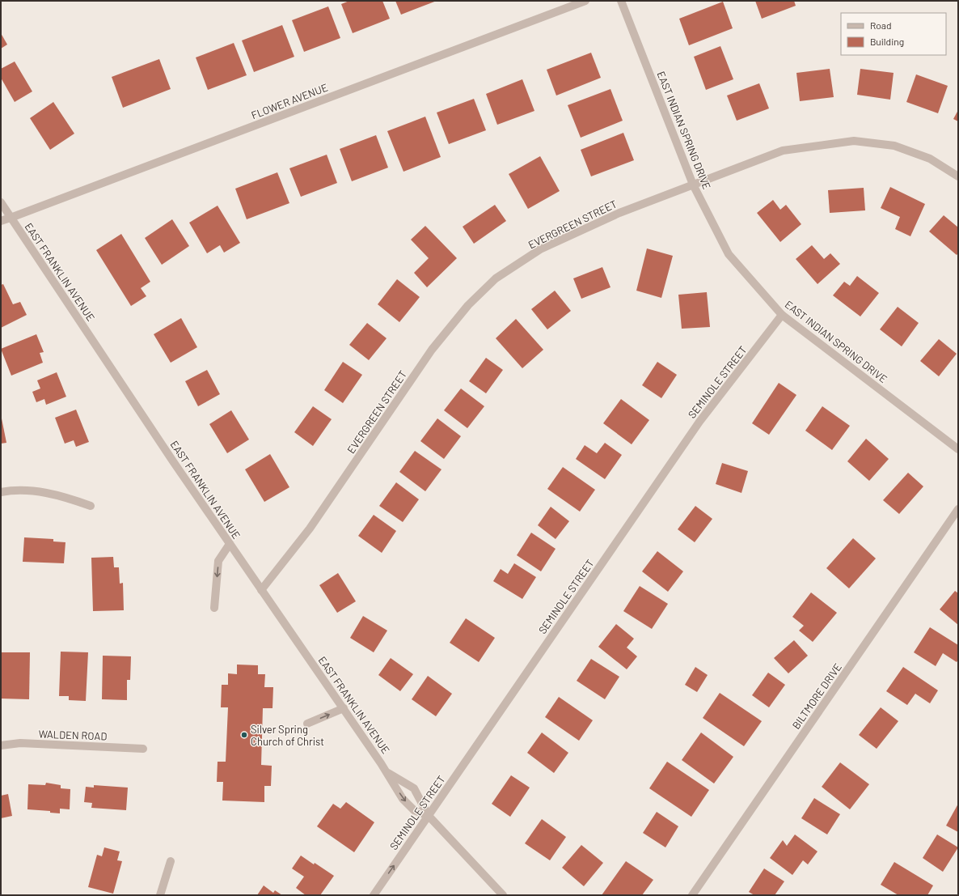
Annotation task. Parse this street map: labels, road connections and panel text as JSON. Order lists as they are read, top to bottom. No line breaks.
{"streets":{"street":["FLOWER AVENUE","EAST INDIAN SPRING DRIVE","EVERGREEN STREET","EAST FRANKLIN AVENUE","SEMINOLE STREET","BILTMORE DRIVE","WALDEN ROAD"]},"crossings":[["FLOWER AVENUE","EAST FRANKLIN AVENUE"],["EAST INDIAN SPRING DRIVE","EVERGREEN STREET"],["EAST INDIAN SPRING DRIVE","SEMINOLE STREET"],["EVERGREEN STREET","EAST FRANKLIN AVENUE"],["EAST FRANKLIN AVENUE","SEMINOLE STREET"]],"places":["Silver Spring Church of Christ"],"legend":["Road","Building"]}
